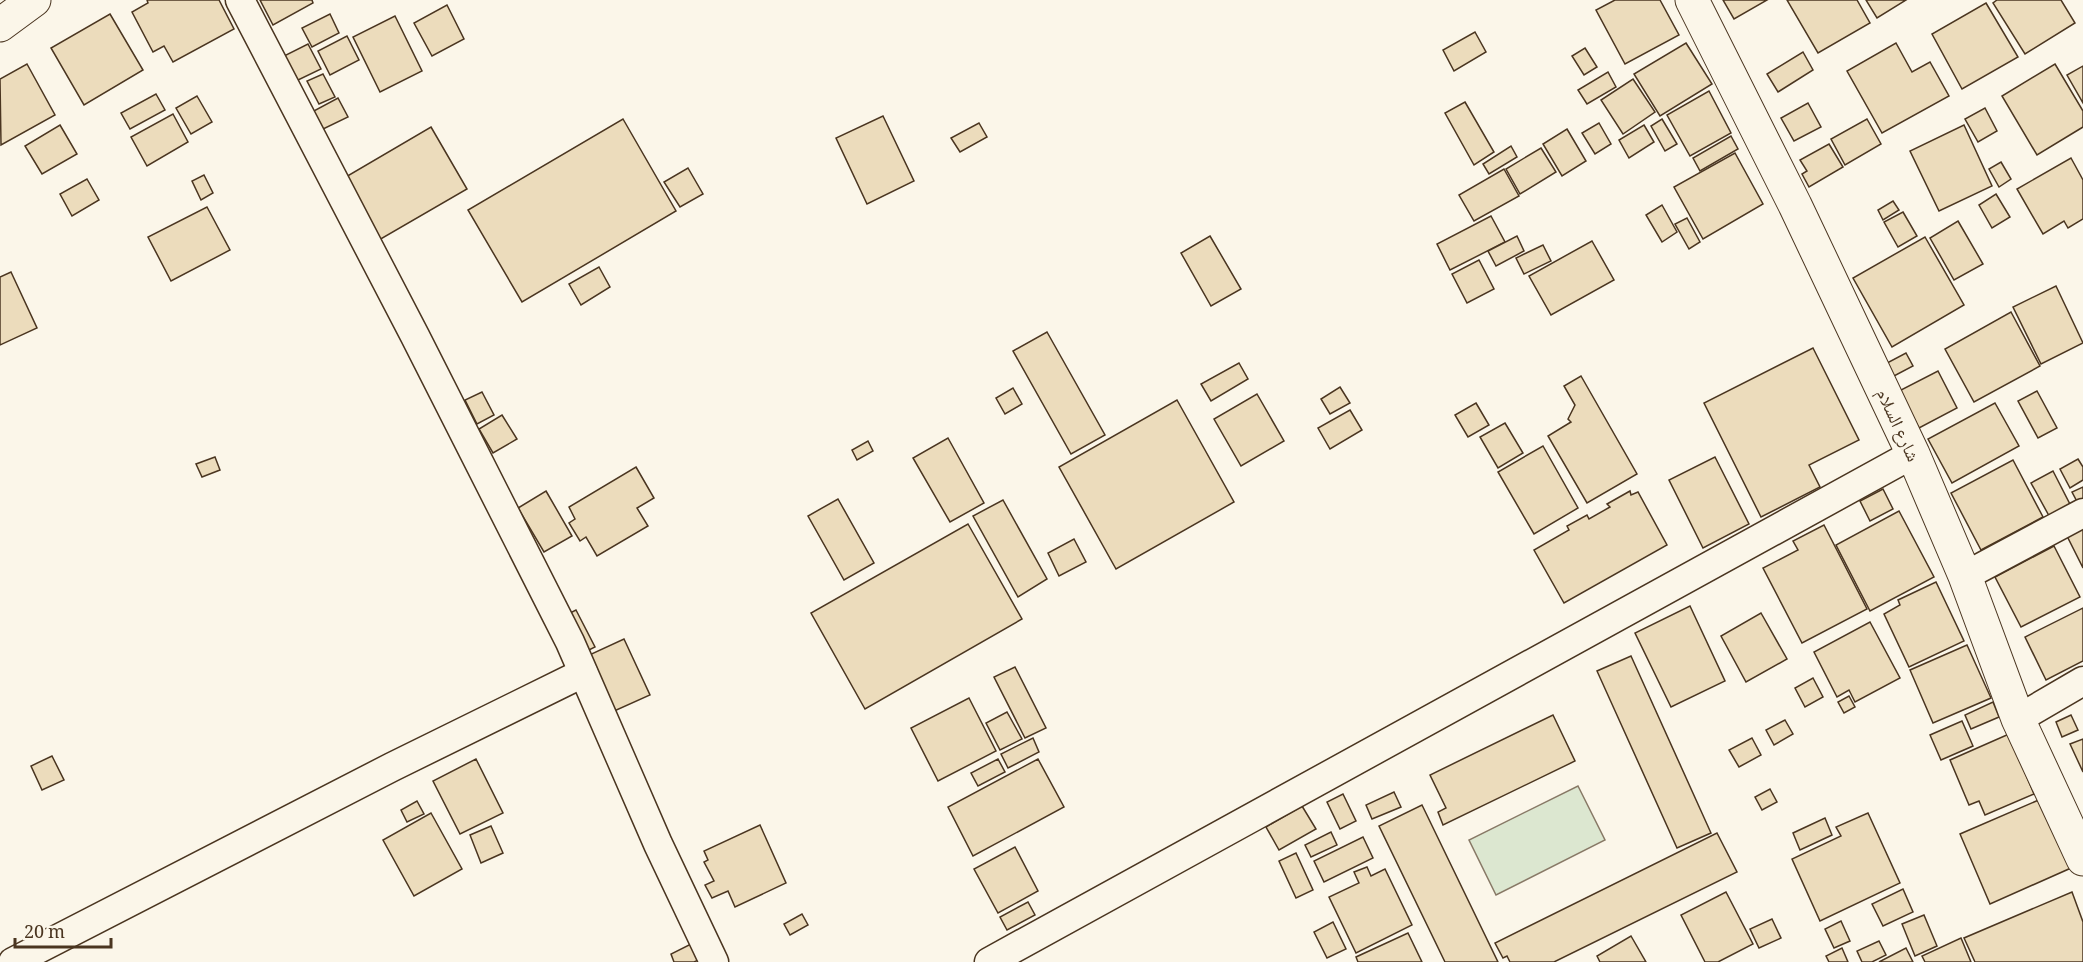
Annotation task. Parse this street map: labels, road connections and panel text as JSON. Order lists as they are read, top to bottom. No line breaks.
{"streets":{"street":["شارع السلام"]},"scale_bar":"20 m"}
